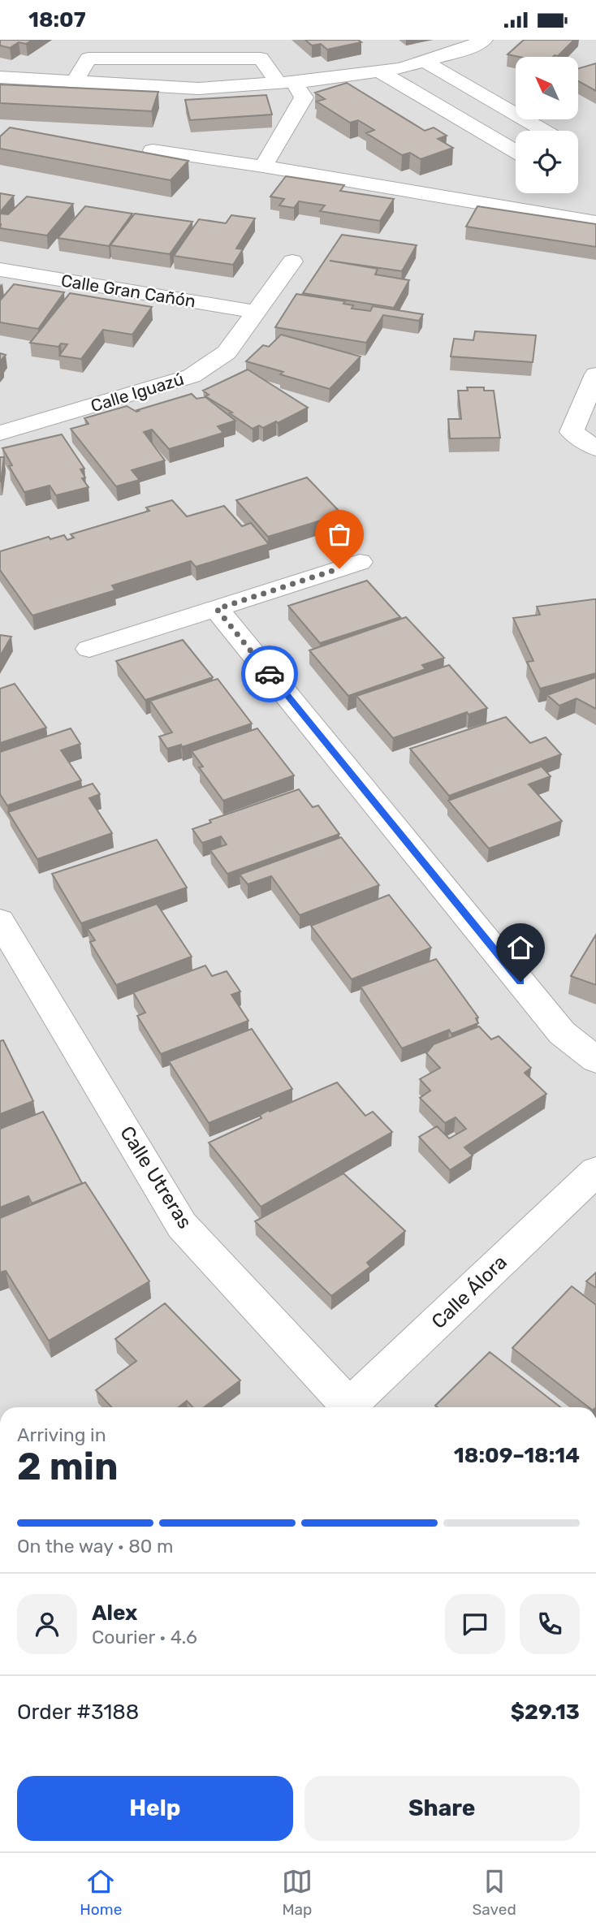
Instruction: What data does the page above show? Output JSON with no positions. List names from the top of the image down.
{
  "streets": {
    "street": [
      "Calle Gran Cañón",
      "Calle Iguazú",
      "Calle Utreras",
      "Calle Álora"
    ]
  },
  "crossings": [
    ["Calle Gran Cañón", "Calle Iguazú"]
  ],
  "north": "top left",
  "page": {
    "status": "18:07",
    "heading": ["2 min", "Arriving in", "18:09–18:14"],
    "panel": [
      "Alex",
      "Courier · 4.6",
      "Order #3188",
      "$29.13"
    ],
    "bar": "On the way · 80 m",
    "buttons": ["Help", "Share"],
    "tabs": ["Home", "Map", "Saved"]
  }
}
